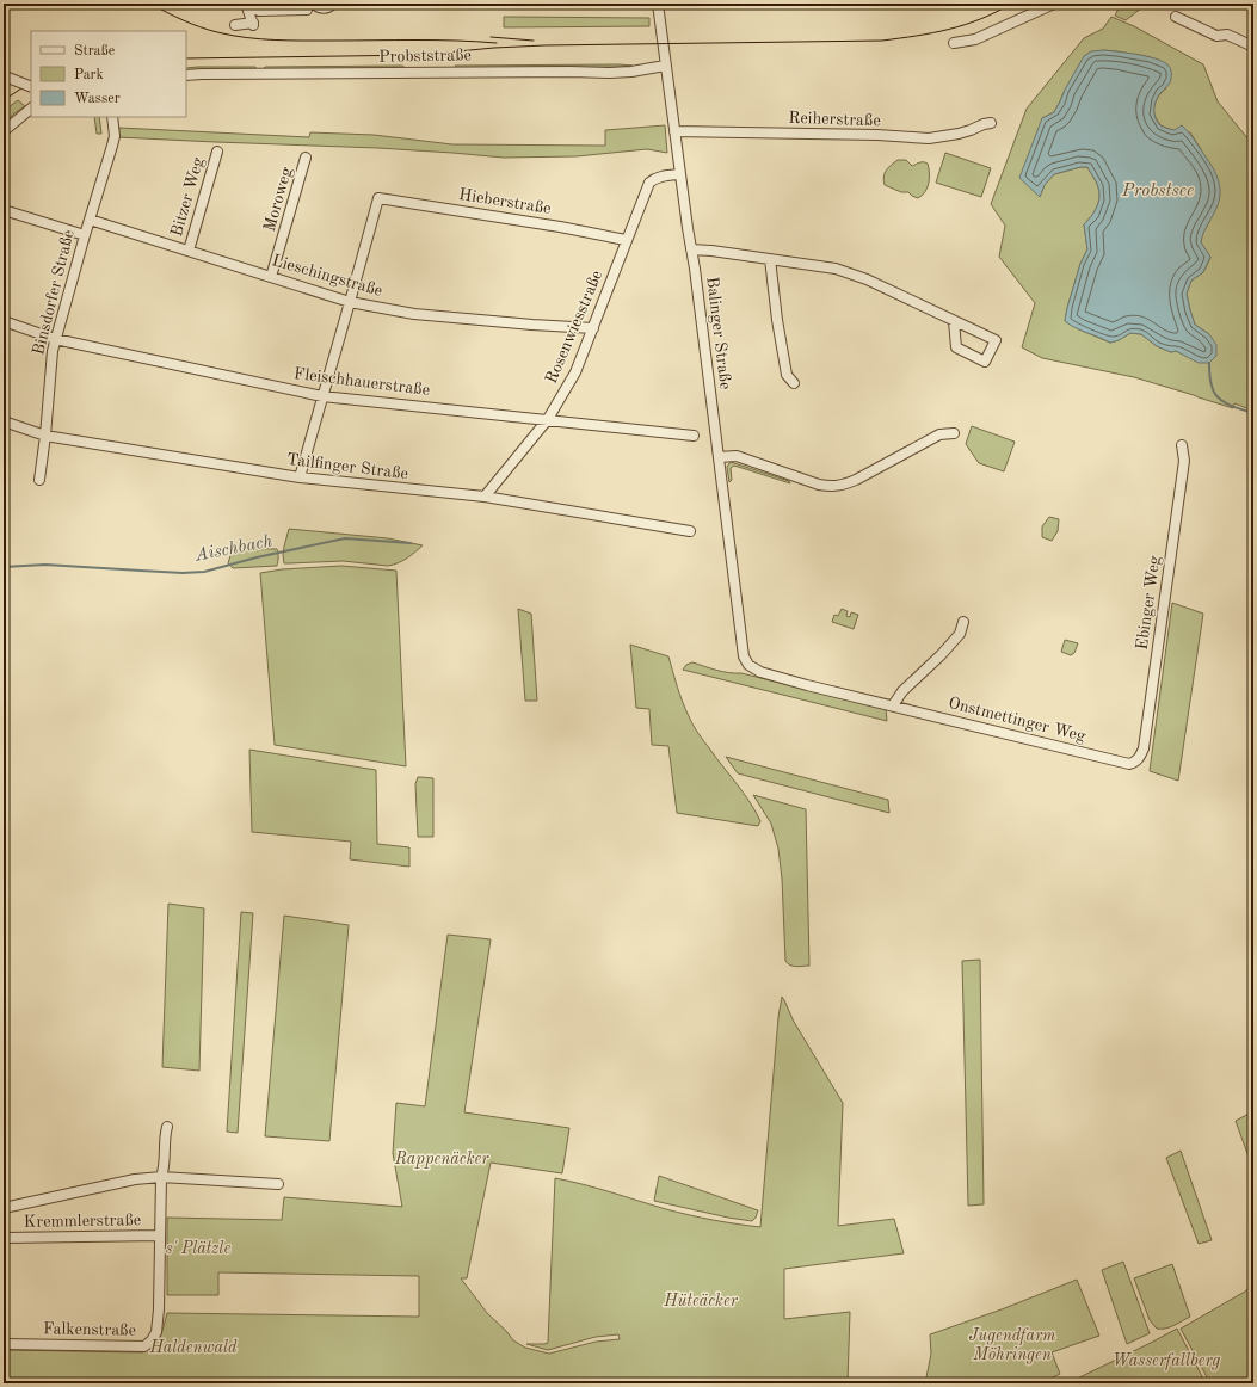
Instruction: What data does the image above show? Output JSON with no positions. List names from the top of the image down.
{
  "streets": {
    "street": [
      "Probststraße",
      "Reiherstraße",
      "Bitzer Weg",
      "Moroweg",
      "Hieberstraße",
      "Lieschingstraße",
      "Binsdorfer Straße",
      "Rosenwiesstraße",
      "Balinger Straße",
      "Fleischhauerstraße",
      "Tailfinger Straße",
      "Ebinger Weg",
      "Onstmettinger Weg",
      "Kremmlerstraße",
      "Falkenstraße"
    ]
  },
  "crossings": [
    ["Probststraße", "Balinger Straße"],
    ["Reiherstraße", "Balinger Straße"],
    ["Bitzer Weg", "Lieschingstraße"],
    ["Moroweg", "Lieschingstraße"],
    ["Hieberstraße", "Lieschingstraße"],
    ["Hieberstraße", "Rosenwiesstraße"],
    ["Lieschingstraße", "Binsdorfer Straße"],
    ["Lieschingstraße", "Rosenwiesstraße"],
    ["Binsdorfer Straße", "Fleischhauerstraße"],
    ["Binsdorfer Straße", "Tailfinger Straße"],
    ["Rosenwiesstraße", "Balinger Straße"],
    ["Rosenwiesstraße", "Fleischhauerstraße"],
    ["Rosenwiesstraße", "Tailfinger Straße"],
    ["Balinger Straße", "Onstmettinger Weg"],
    ["Ebinger Weg", "Onstmettinger Weg"],
    ["Kremmlerstraße", "Falkenstraße"]
  ],
  "water": ["Probstsee", "Aischbach"],
  "parks": [
    "Rappenäcker",
    "s' Plätzle",
    "Hüteäcker",
    "Jugendfarm Möhringen",
    "Haldenwald",
    "Wasserfallberg"
  ],
  "legend": ["Straße", "Park", "Wasser"]
}
